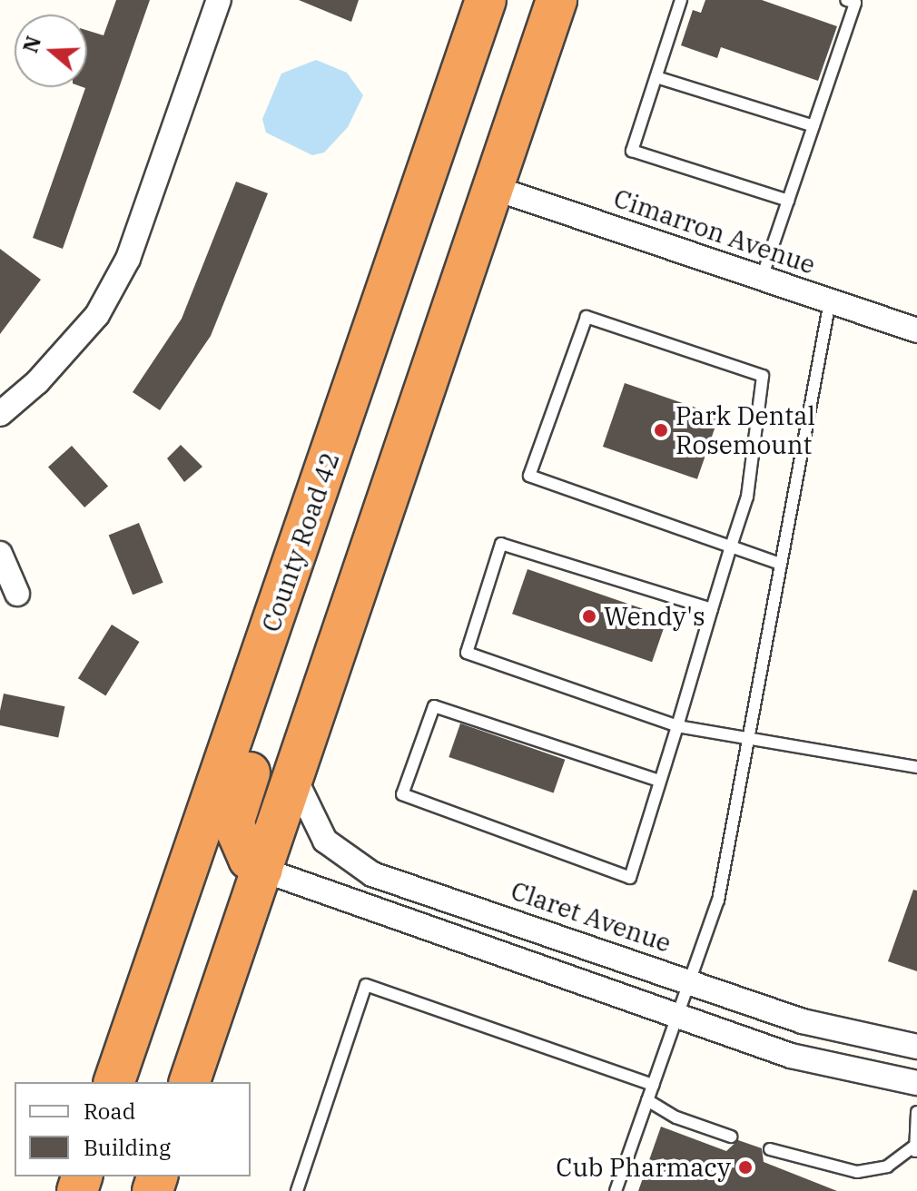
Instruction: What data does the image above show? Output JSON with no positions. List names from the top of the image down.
{
  "streets": {
    "highway": ["County Road 42"],
    "street": ["Cimarron Avenue", "Claret Avenue"]
  },
  "places": ["Park Dental Rosemount", "Wendy's", "Cub Pharmacy"],
  "legend": ["Road", "Building"],
  "north": "left"
}
